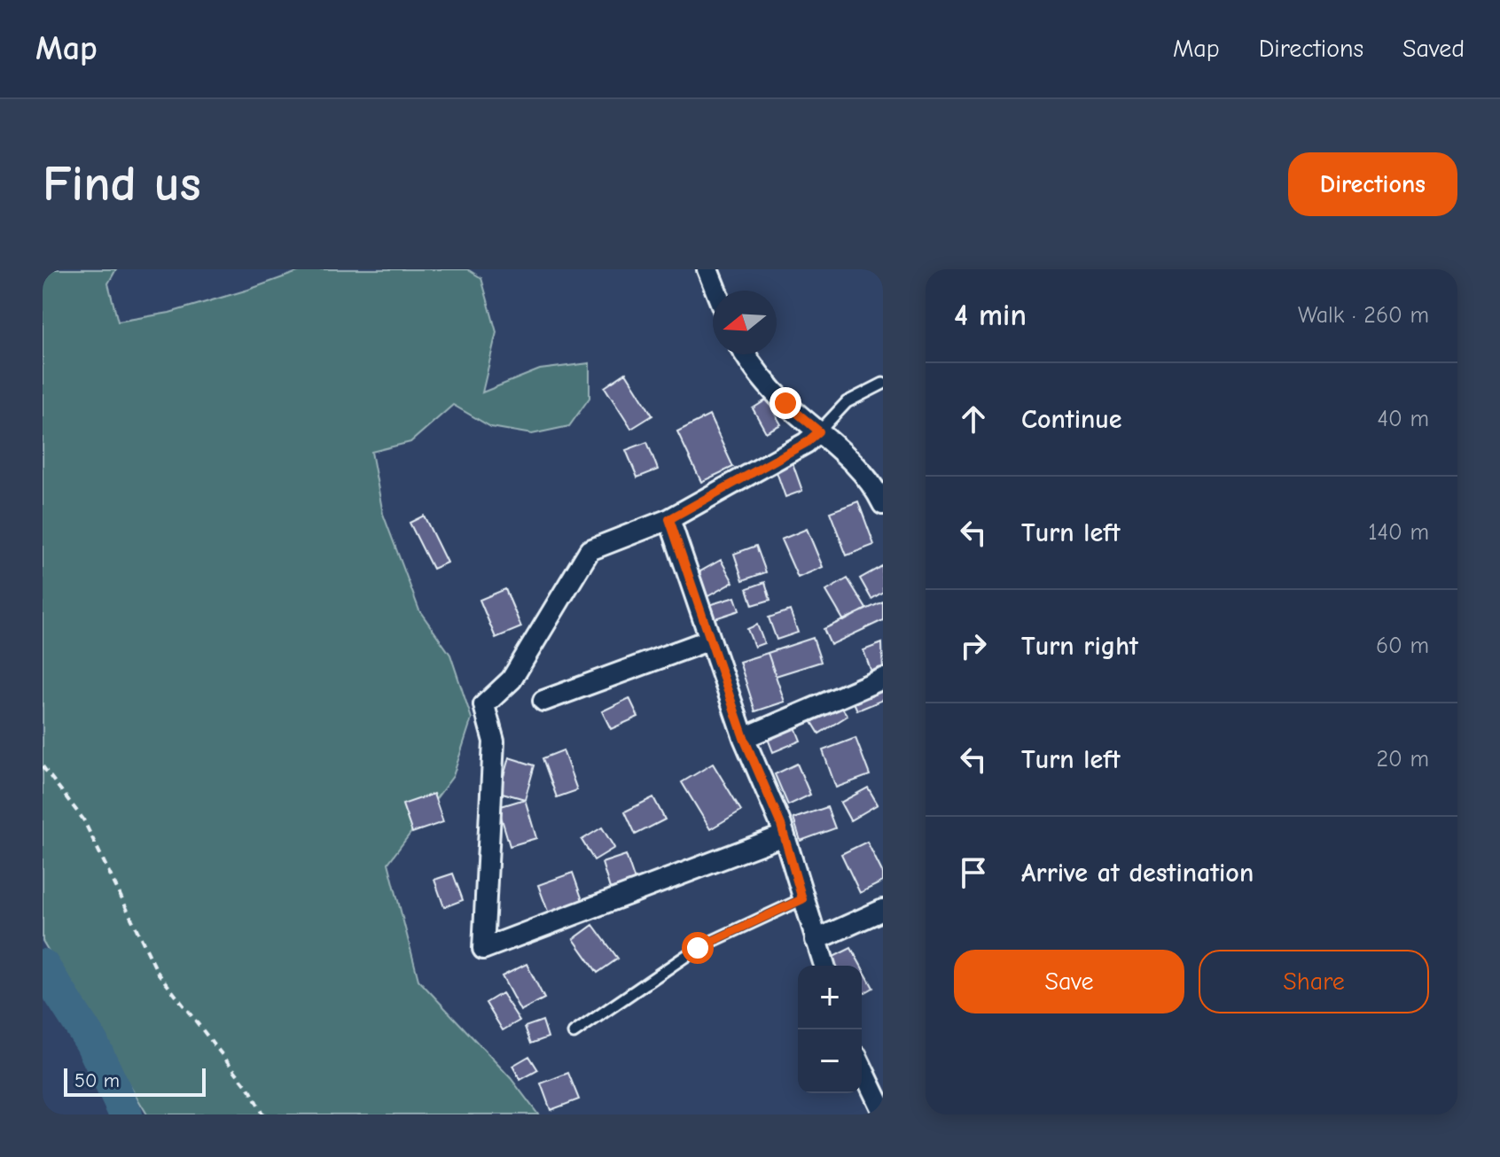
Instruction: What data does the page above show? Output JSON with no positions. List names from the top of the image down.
{
  "scale_bar": "50 m",
  "north": "left",
  "page": {
    "header": "Map",
    "nav": ["Map", "Directions", "Saved"],
    "buttons": [
      "Directions",
      ["Save", "Share"]
    ],
    "title": "Find us",
    "heading": ["4 min", "Walk · 260 m"],
    "list": [
      ["Continue", "40 m"],
      ["Turn left", "140 m"],
      ["Turn right", "60 m"],
      ["Turn left", "20 m"],
      "Arrive at destination"
    ],
    "map_buttons": ["+", "−"],
    "scale": "50 m"
  }
}
